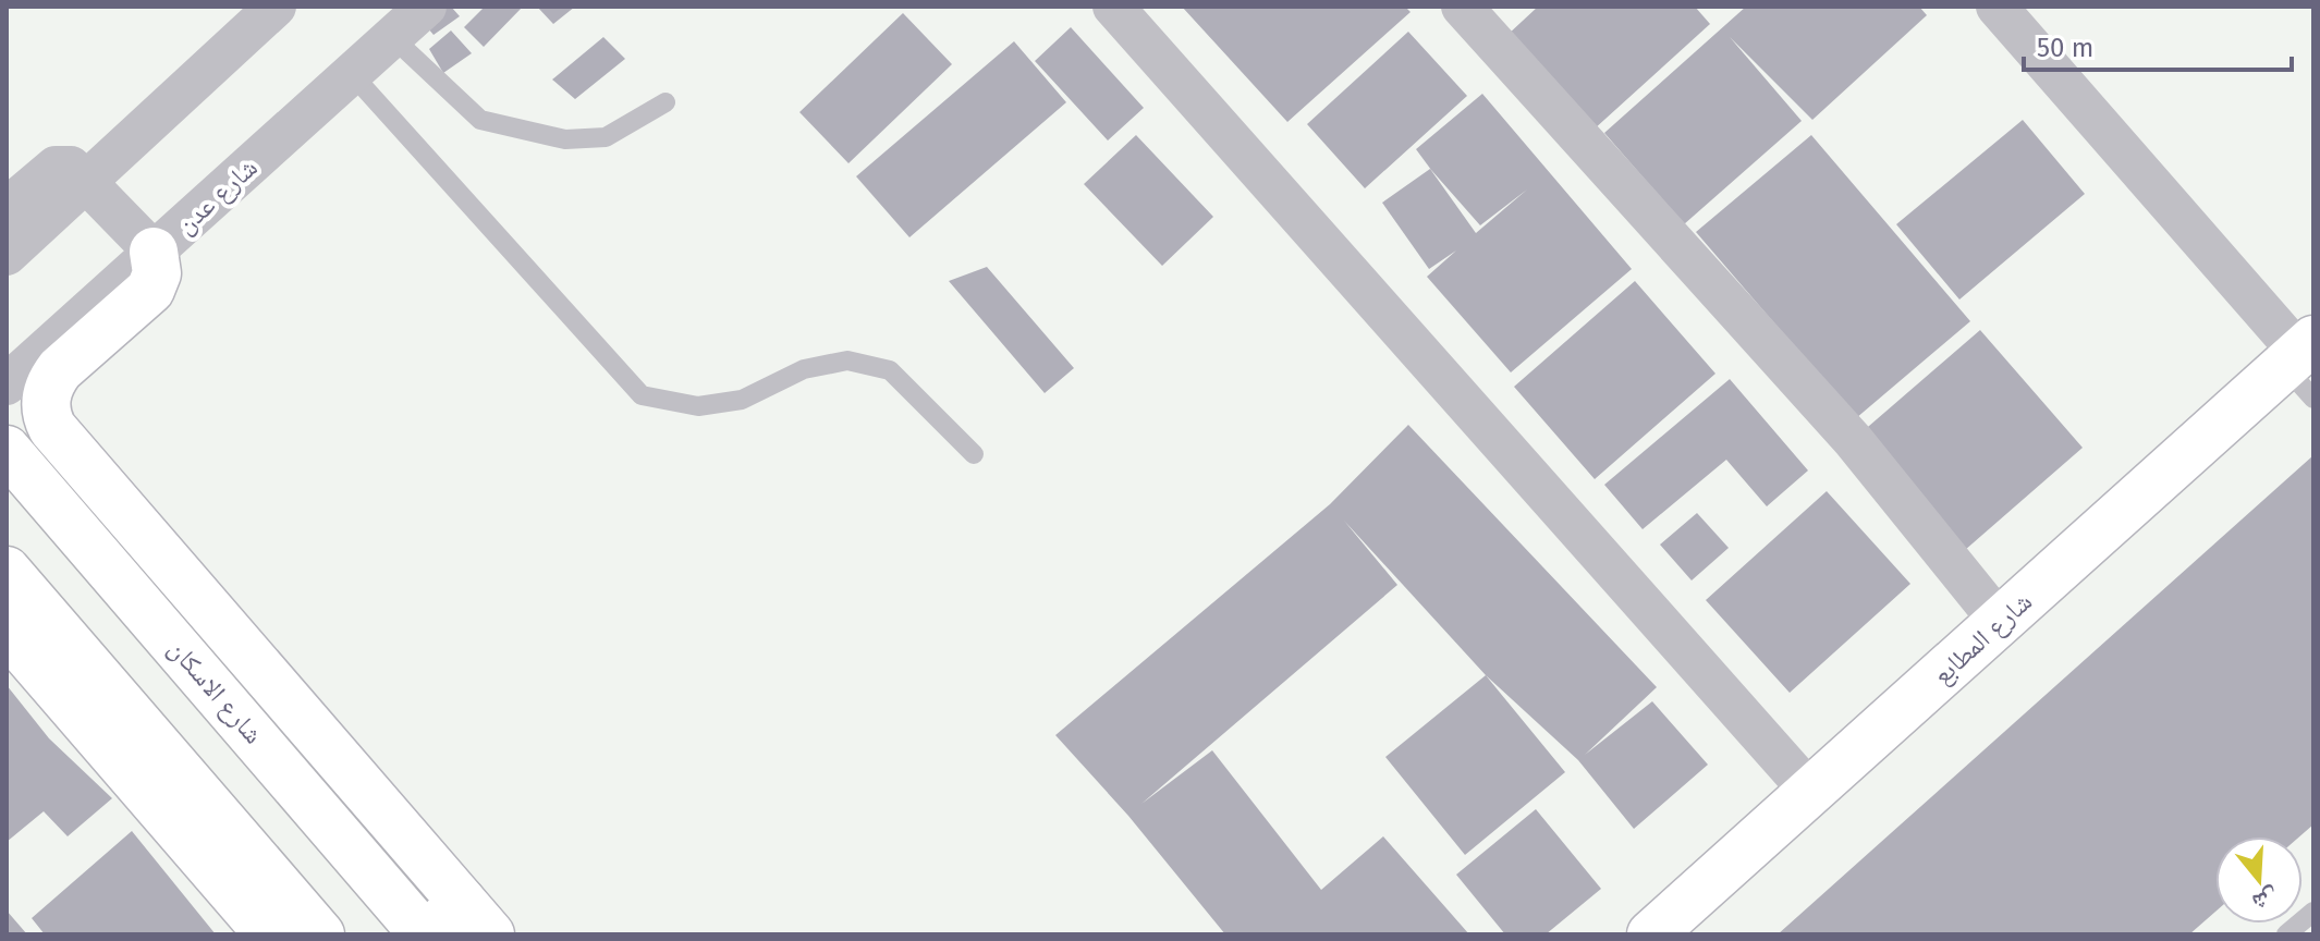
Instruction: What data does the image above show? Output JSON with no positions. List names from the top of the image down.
{
  "streets": {
    "street": ["شارع عدن", "شارع المطابع", "شارع الاسكان"]
  },
  "scale_bar": "50 m",
  "north": "bottom"
}
